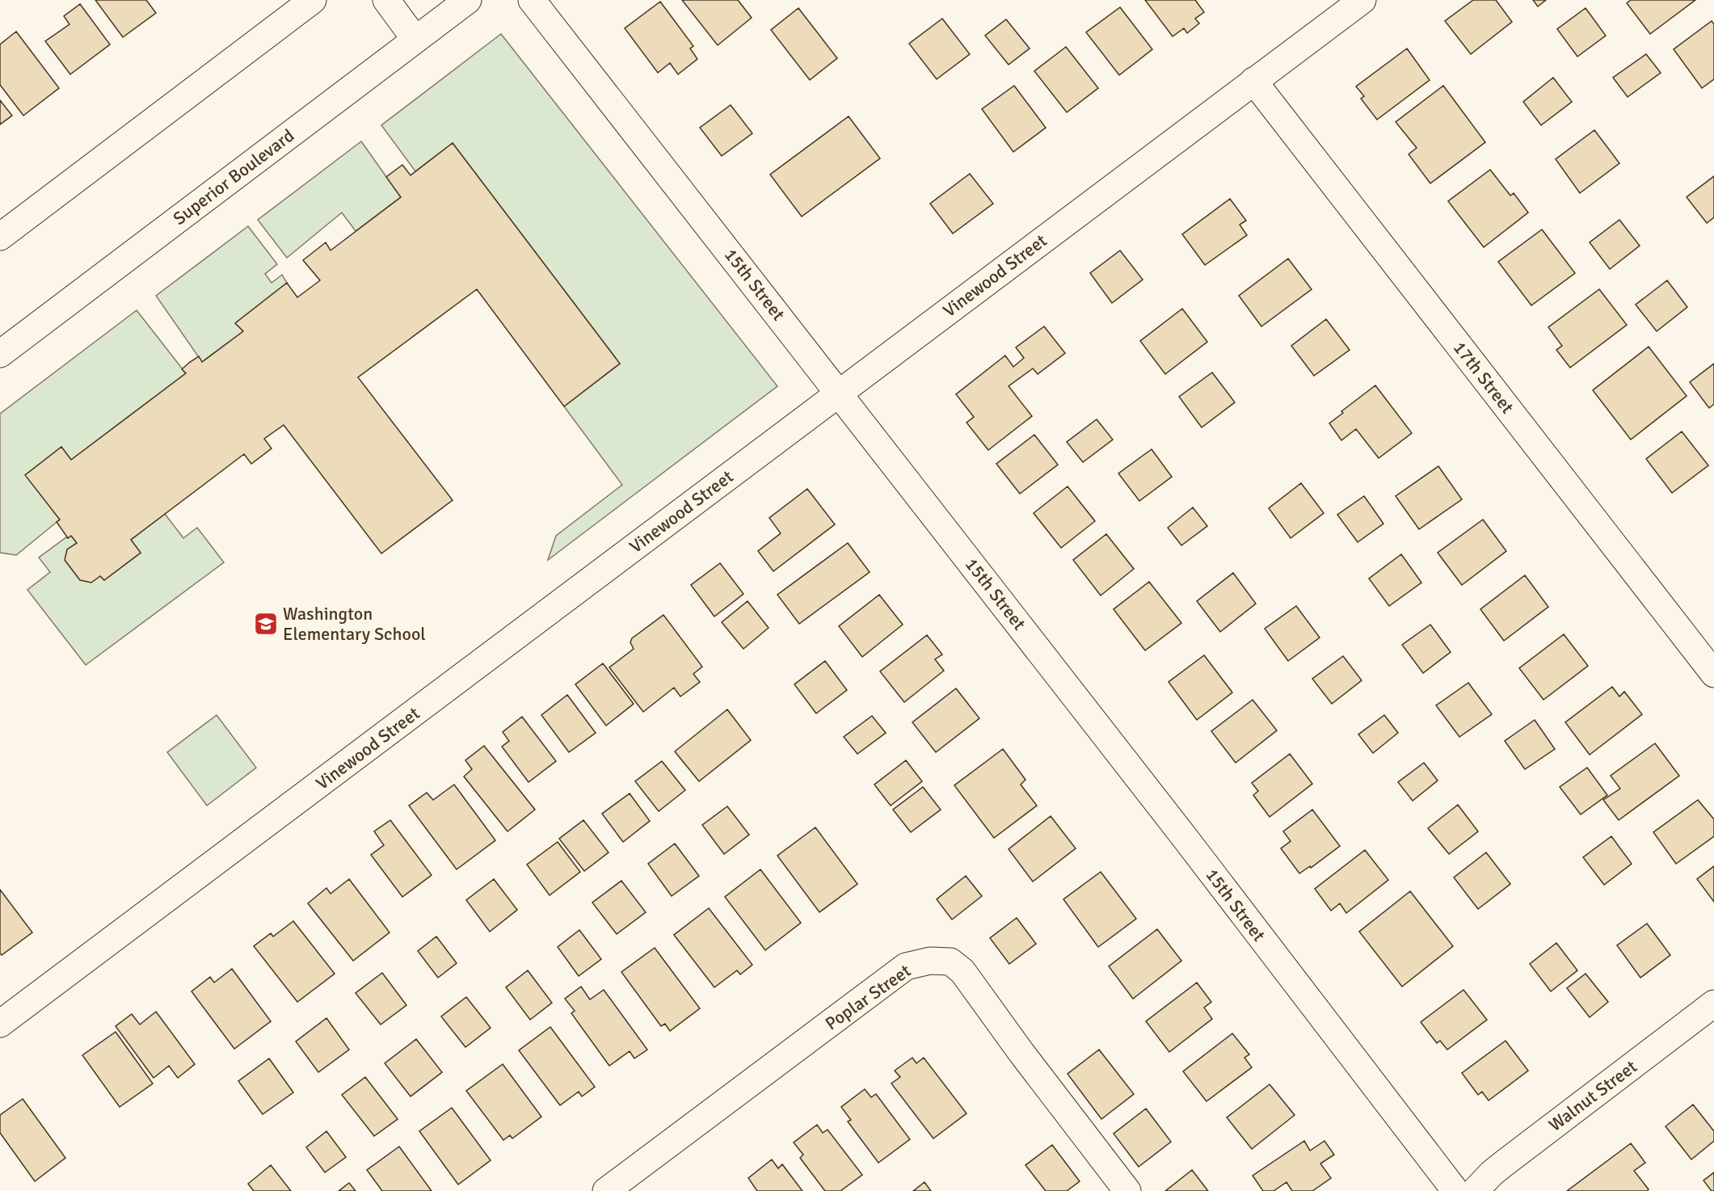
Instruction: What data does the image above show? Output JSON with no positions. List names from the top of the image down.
{
  "streets": {
    "street": [
      "Superior Boulevard",
      "Vinewood Street",
      "15th Street",
      "17th Street",
      "Poplar Street",
      "Walnut Street"
    ]
  },
  "crossings": [
    ["Vinewood Street", "15th Street"],
    ["Vinewood Street", "17th Street"]
  ],
  "places": {
    "school or university": ["Washington Elementary School"]
  }
}
